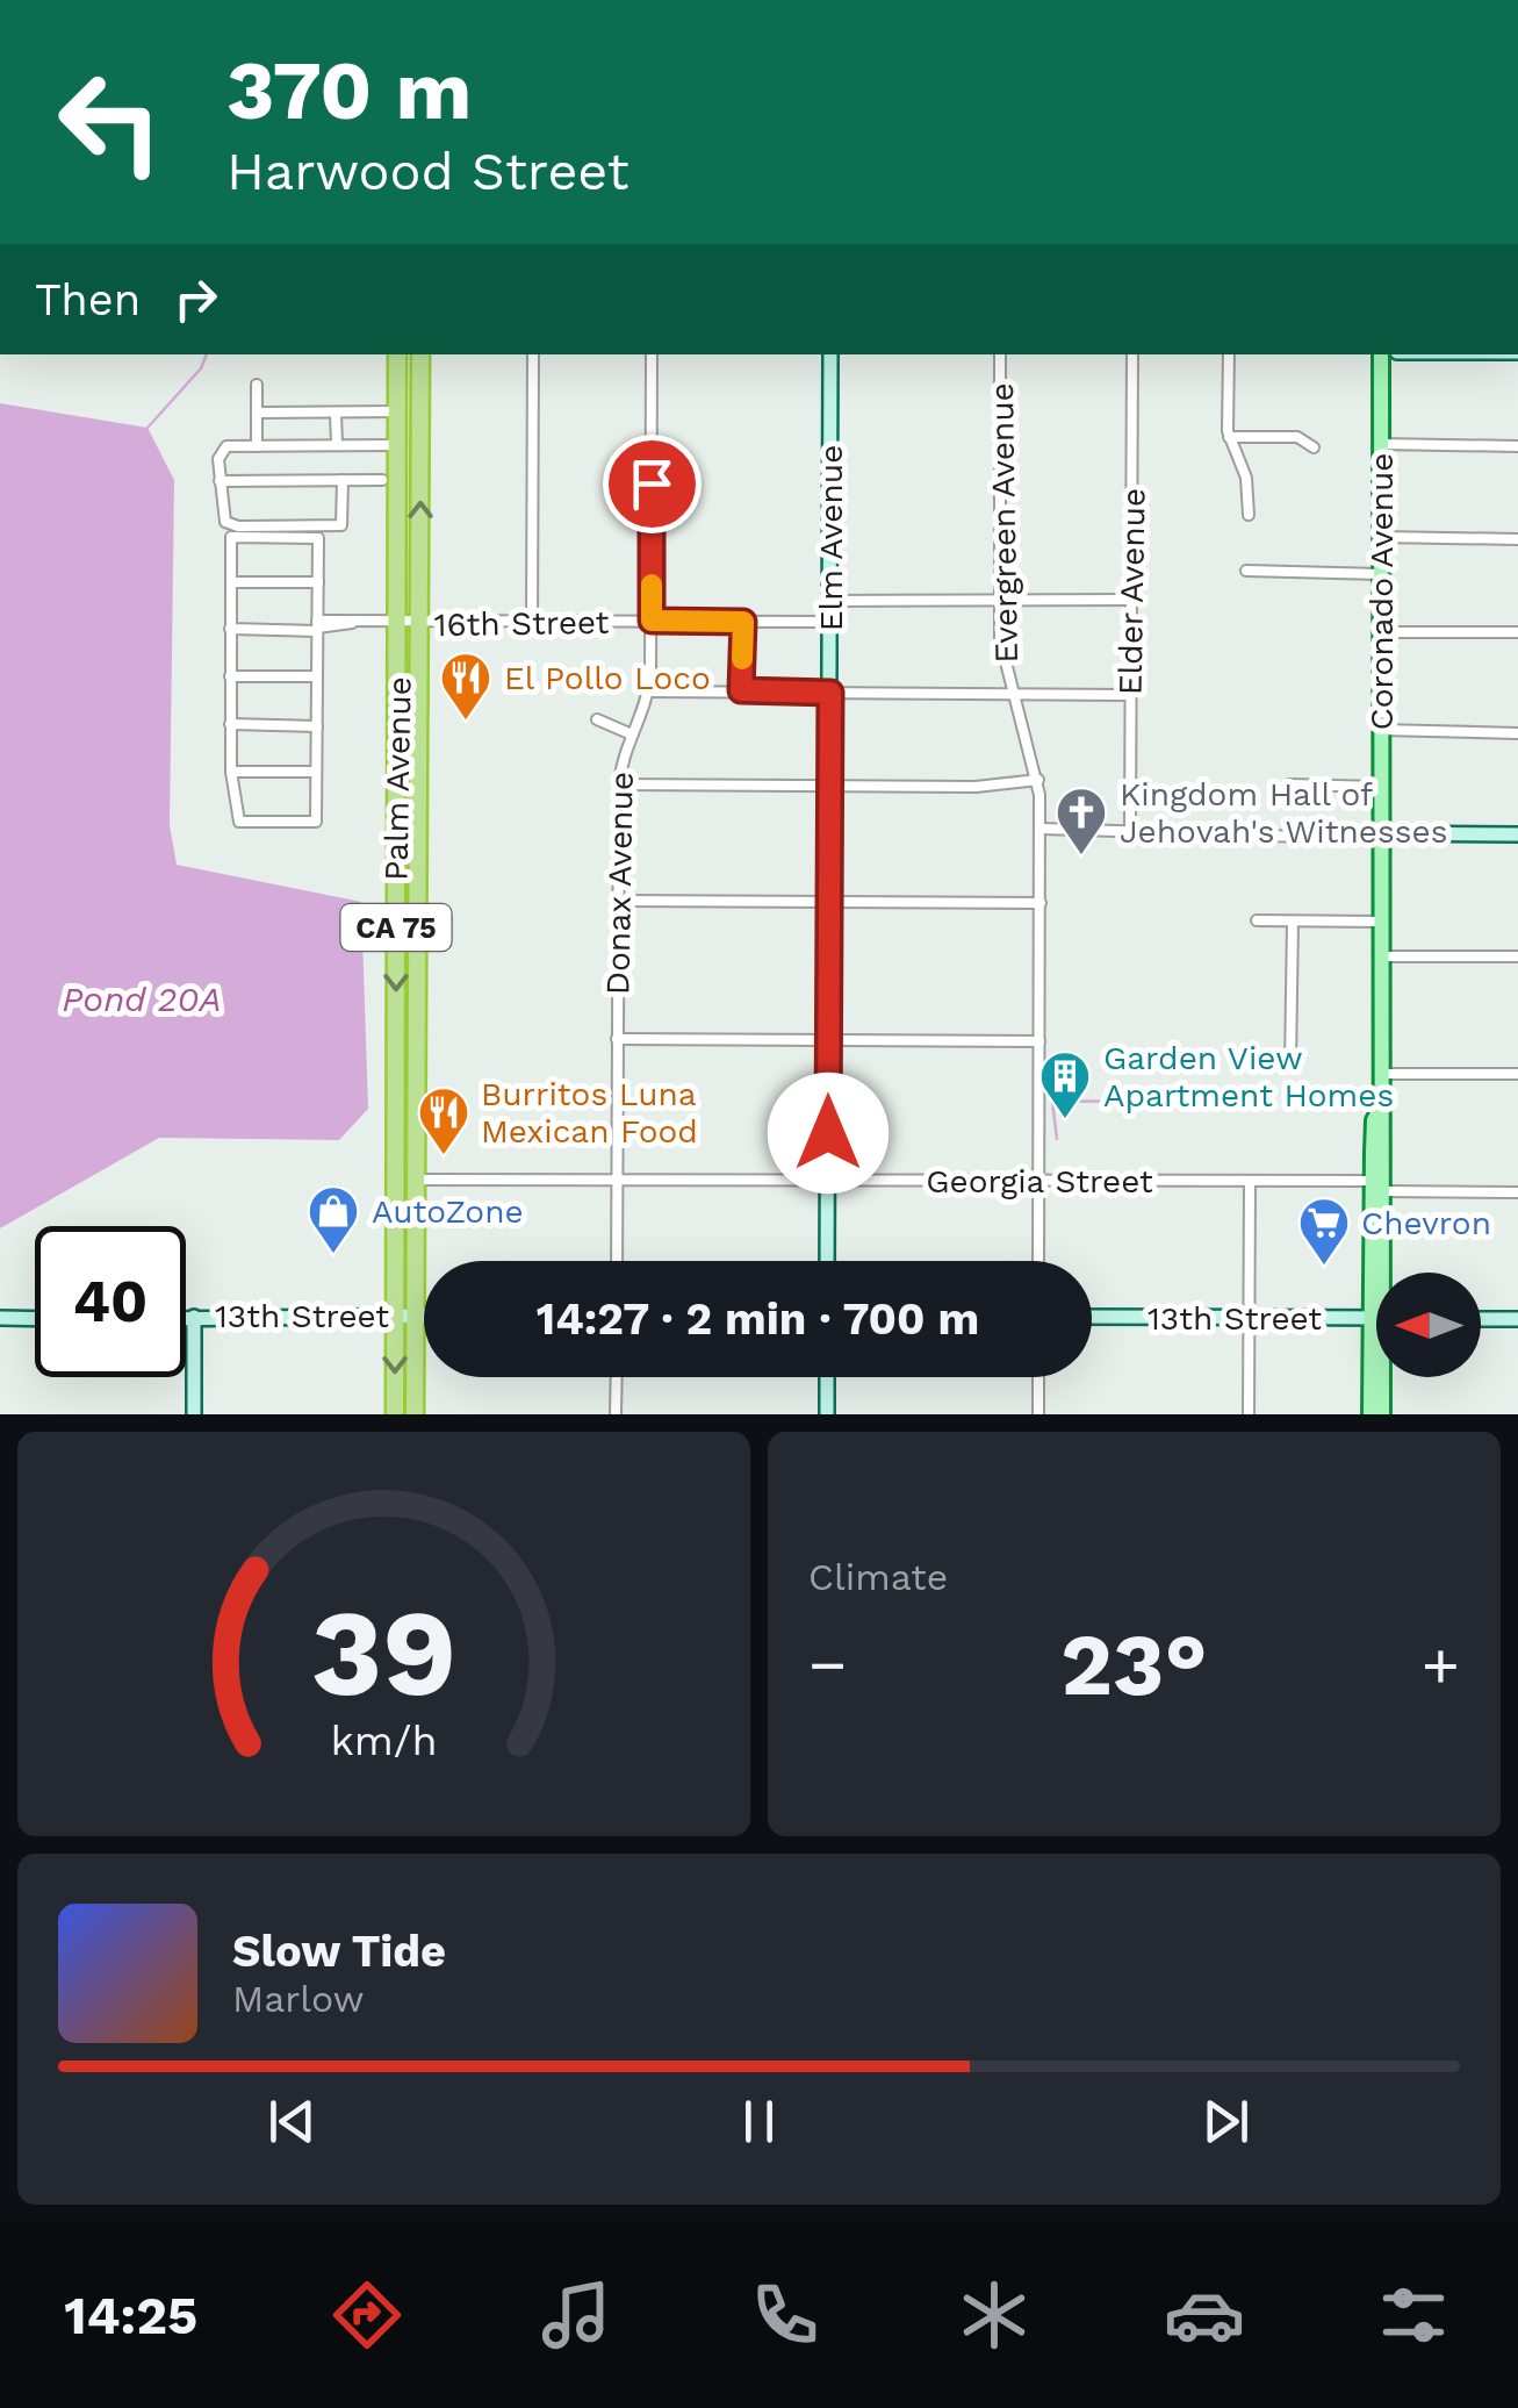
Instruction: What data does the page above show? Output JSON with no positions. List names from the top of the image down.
{
  "streets": {
    "highway": ["Palm Avenue", "CA 75"],
    "main road": ["Coronado Avenue"],
    "street": [
      "Evergreen Avenue",
      "Elm Avenue",
      "Elder Avenue",
      "16th Street",
      "Donax Avenue",
      "Georgia Street",
      "13th Street"
    ]
  },
  "crossings": [
    ["Elm Avenue", "16th Street"],
    ["Elm Avenue", "Georgia Street"],
    ["Coronado Avenue", "Georgia Street"],
    ["16th Street", "Palm Avenue"],
    ["16th Street", "Donax Avenue"],
    ["Palm Avenue", "Georgia Street"],
    ["Palm Avenue", "13th Street"],
    ["Donax Avenue", "Georgia Street"]
  ],
  "water": ["Pond 20A"],
  "places": {
    "restaurant": ["El Pollo Loco", "Burritos Luna Mexican Food"],
    "church": ["Kingdom Hall of Jehovah's Witnesses"],
    "building": ["Garden View Apartment Homes"],
    "shop": ["AutoZone"],
    "supermarket": ["Chevron"]
  },
  "north": "left",
  "page": {
    "turn": ["370 m", "Harwood Street"],
    "then": "Then",
    "limit": "40",
    "trip": "14:27 · 2 min · 700 m",
    "tile": "Climate",
    "heat": ["−", "23°", "+"],
    "song": ["Slow Tide", "Marlow"],
    "tabs": "14:25",
    "gauge": ["39", "km/h"]
  }
}
